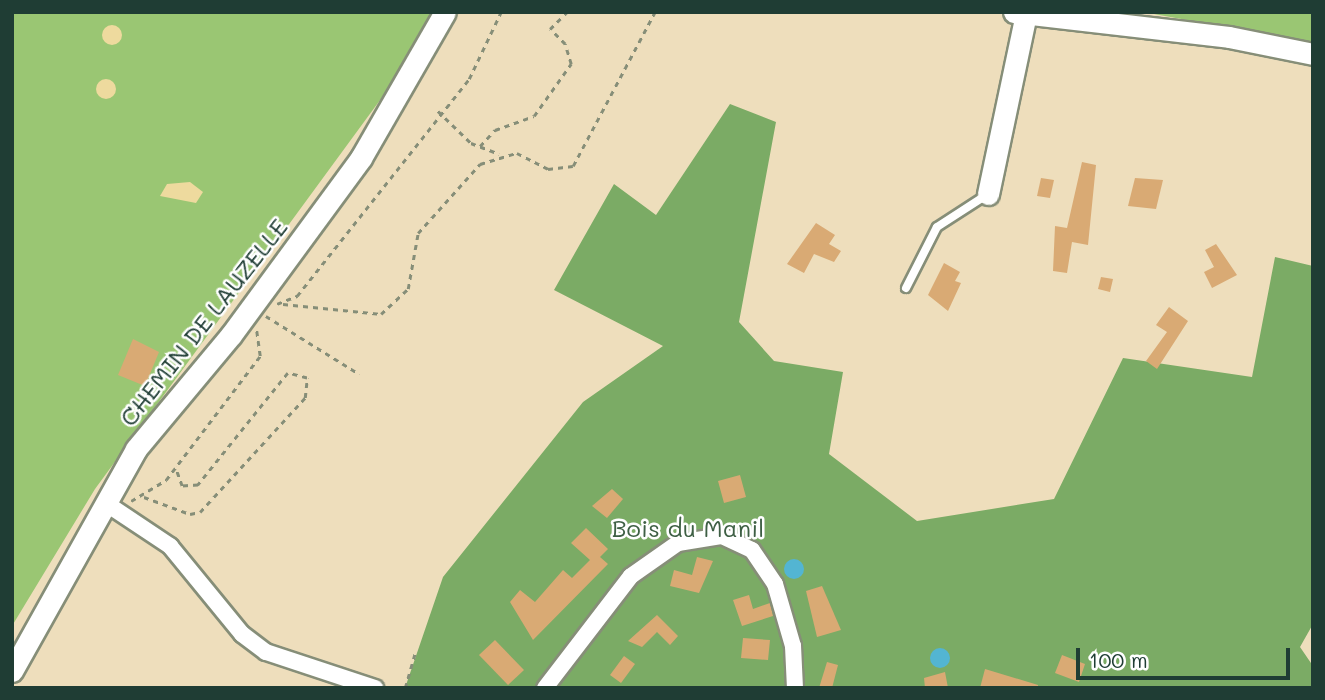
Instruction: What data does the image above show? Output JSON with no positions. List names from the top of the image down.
{
  "streets": {
    "street": ["CHEMIN DE LAUZELLE"]
  },
  "parks": ["Bois du Manil"],
  "scale_bar": "100 m"
}
